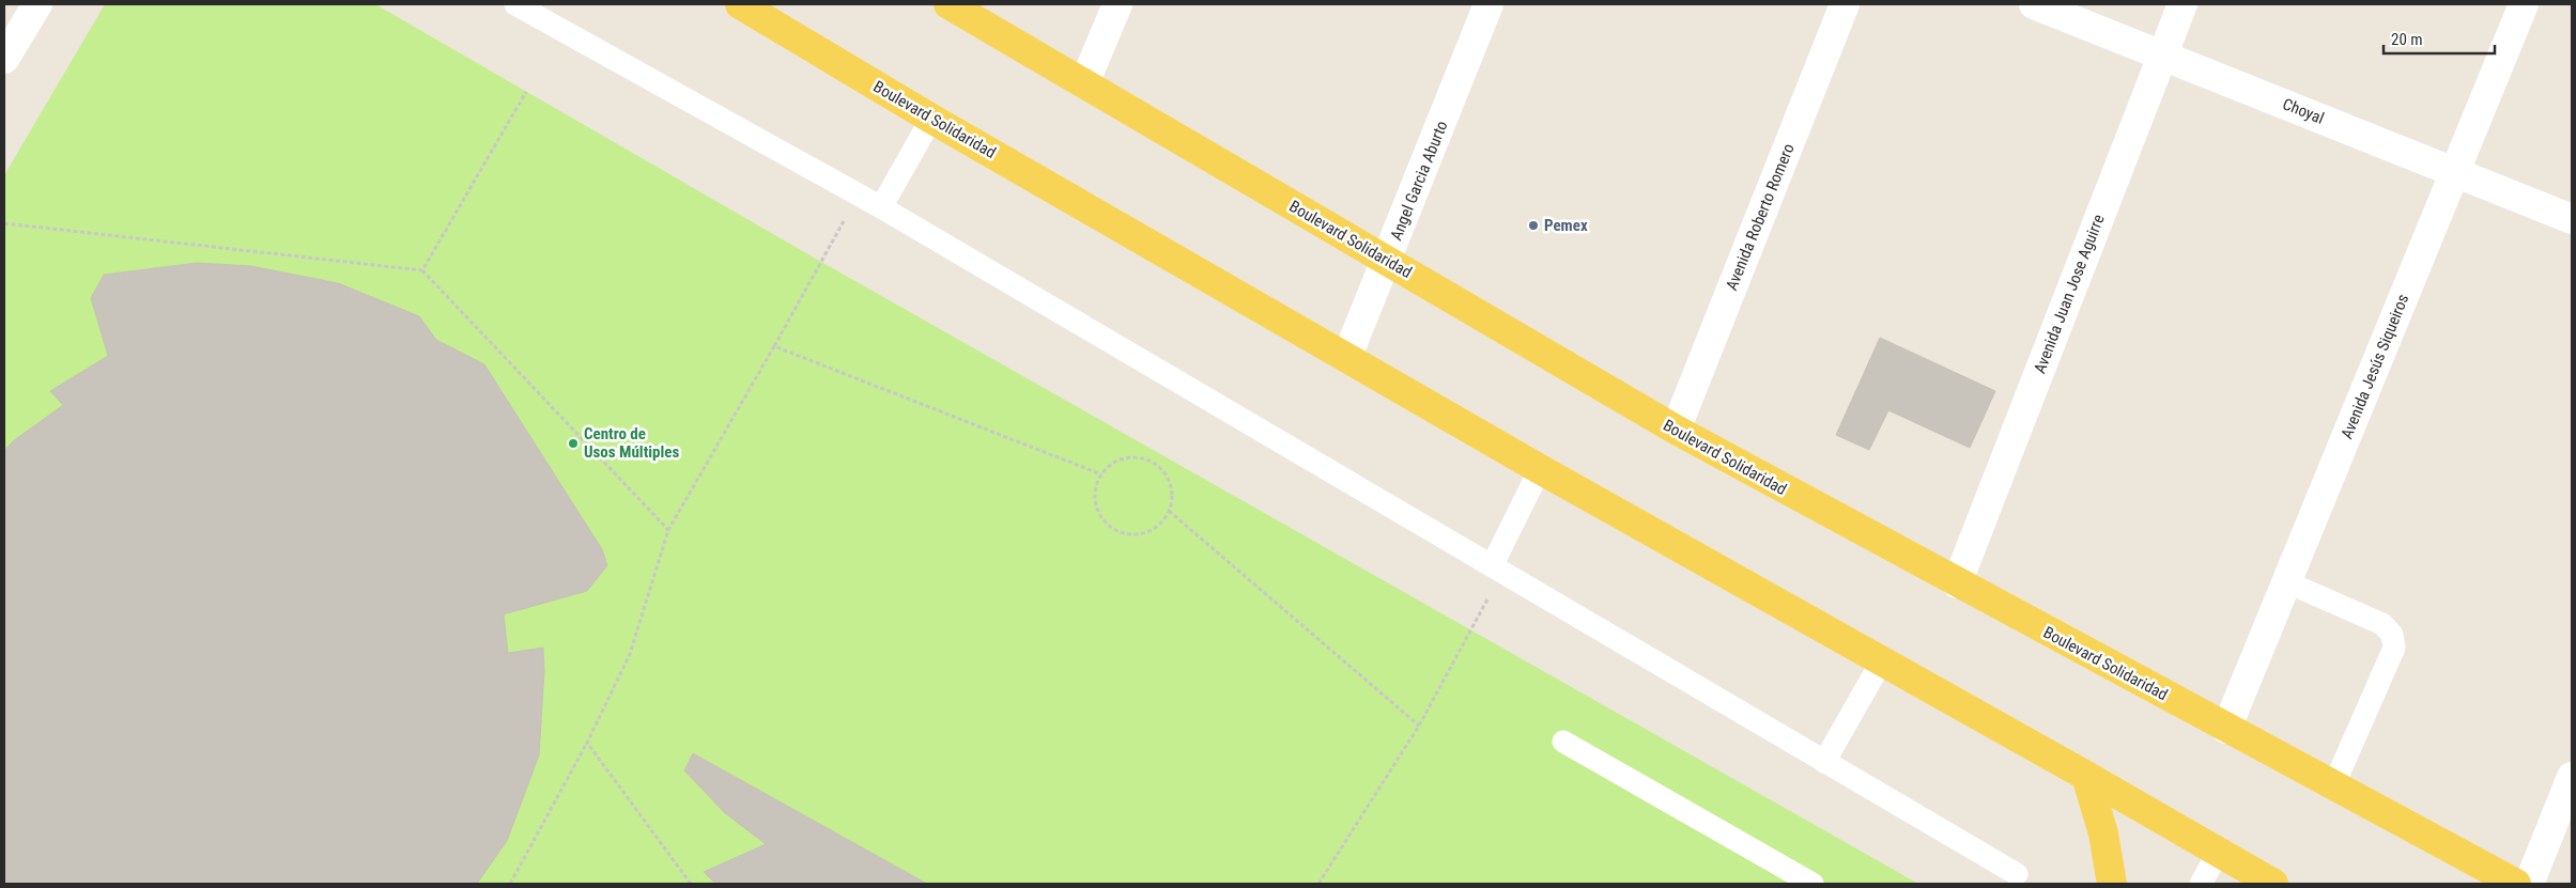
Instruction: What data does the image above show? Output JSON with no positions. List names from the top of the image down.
{
  "streets": {
    "main road": ["Boulevard Solidaridad"],
    "street": [
      "Choyal",
      "Angel Garcia Aburto",
      "Avenida Roberto Romero",
      "Avenida Juan Jose Aguirre",
      "Avenida Jesús Siqueiros"
    ]
  },
  "crossings": [
    ["Choyal", "Avenida Juan Jose Aguirre"],
    ["Choyal", "Avenida Jesús Siqueiros"],
    ["Boulevard Solidaridad", "Angel Garcia Aburto"],
    ["Boulevard Solidaridad", "Avenida Roberto Romero"],
    ["Boulevard Solidaridad", "Avenida Juan Jose Aguirre"],
    ["Boulevard Solidaridad", "Avenida Jesús Siqueiros"]
  ],
  "places": ["Pemex", "Centro de Usos Múltiples"],
  "scale_bar": "20 m"
}
